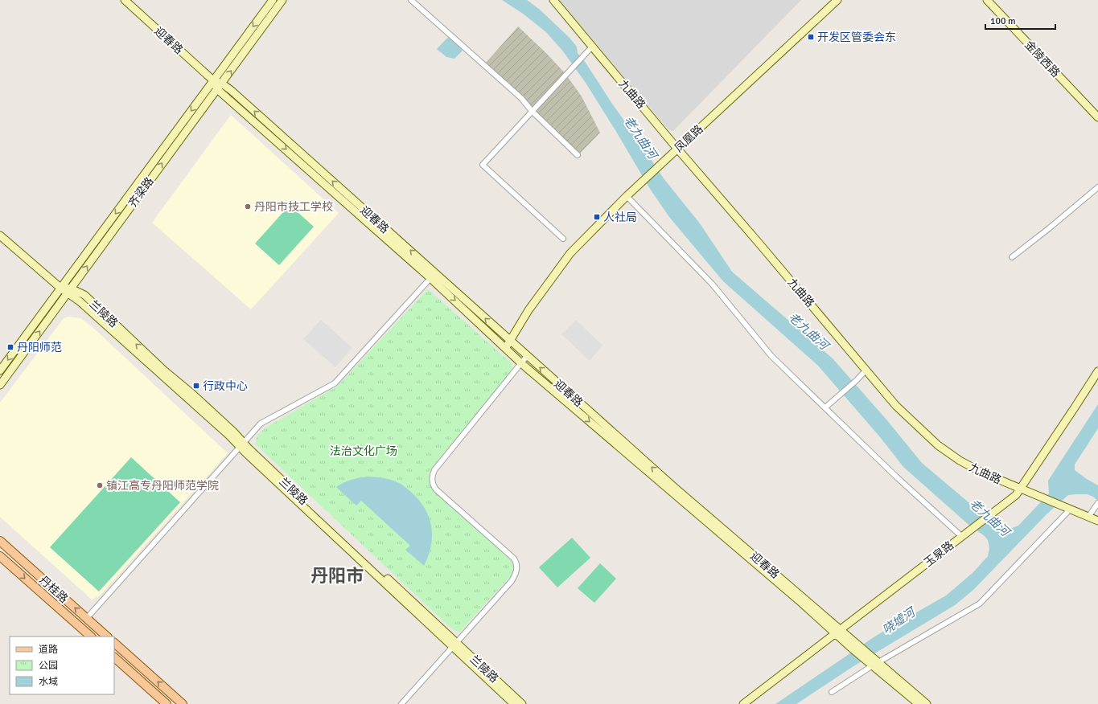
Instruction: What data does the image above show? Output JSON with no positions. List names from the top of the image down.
{
  "streets": {
    "main road": ["丹桂路"],
    "street": [
      "迎春路",
      "金陵西路",
      "九曲路",
      "凤凰路",
      "齐梁路",
      "兰陵路",
      "玉泉路"
    ]
  },
  "crossings": [
    ["迎春路", "凤凰路"],
    ["迎春路", "齐梁路"],
    ["迎春路", "玉泉路"],
    ["九曲路", "凤凰路"],
    ["九曲路", "玉泉路"],
    ["齐梁路", "兰陵路"]
  ],
  "districts": ["丹阳市"],
  "water": ["老九曲河", "哓墟河"],
  "parks": ["法治文化广场"],
  "places": {
    "transit": [
      "开发区管委会东",
      "人社局",
      "丹阳师范",
      "行政中心"
    ],
    "other": ["丹阳市技工学校", "镇江高专丹阳师范学院"]
  },
  "legend": ["道路", "公园", "水域"],
  "scale_bar": "100 m"
}
